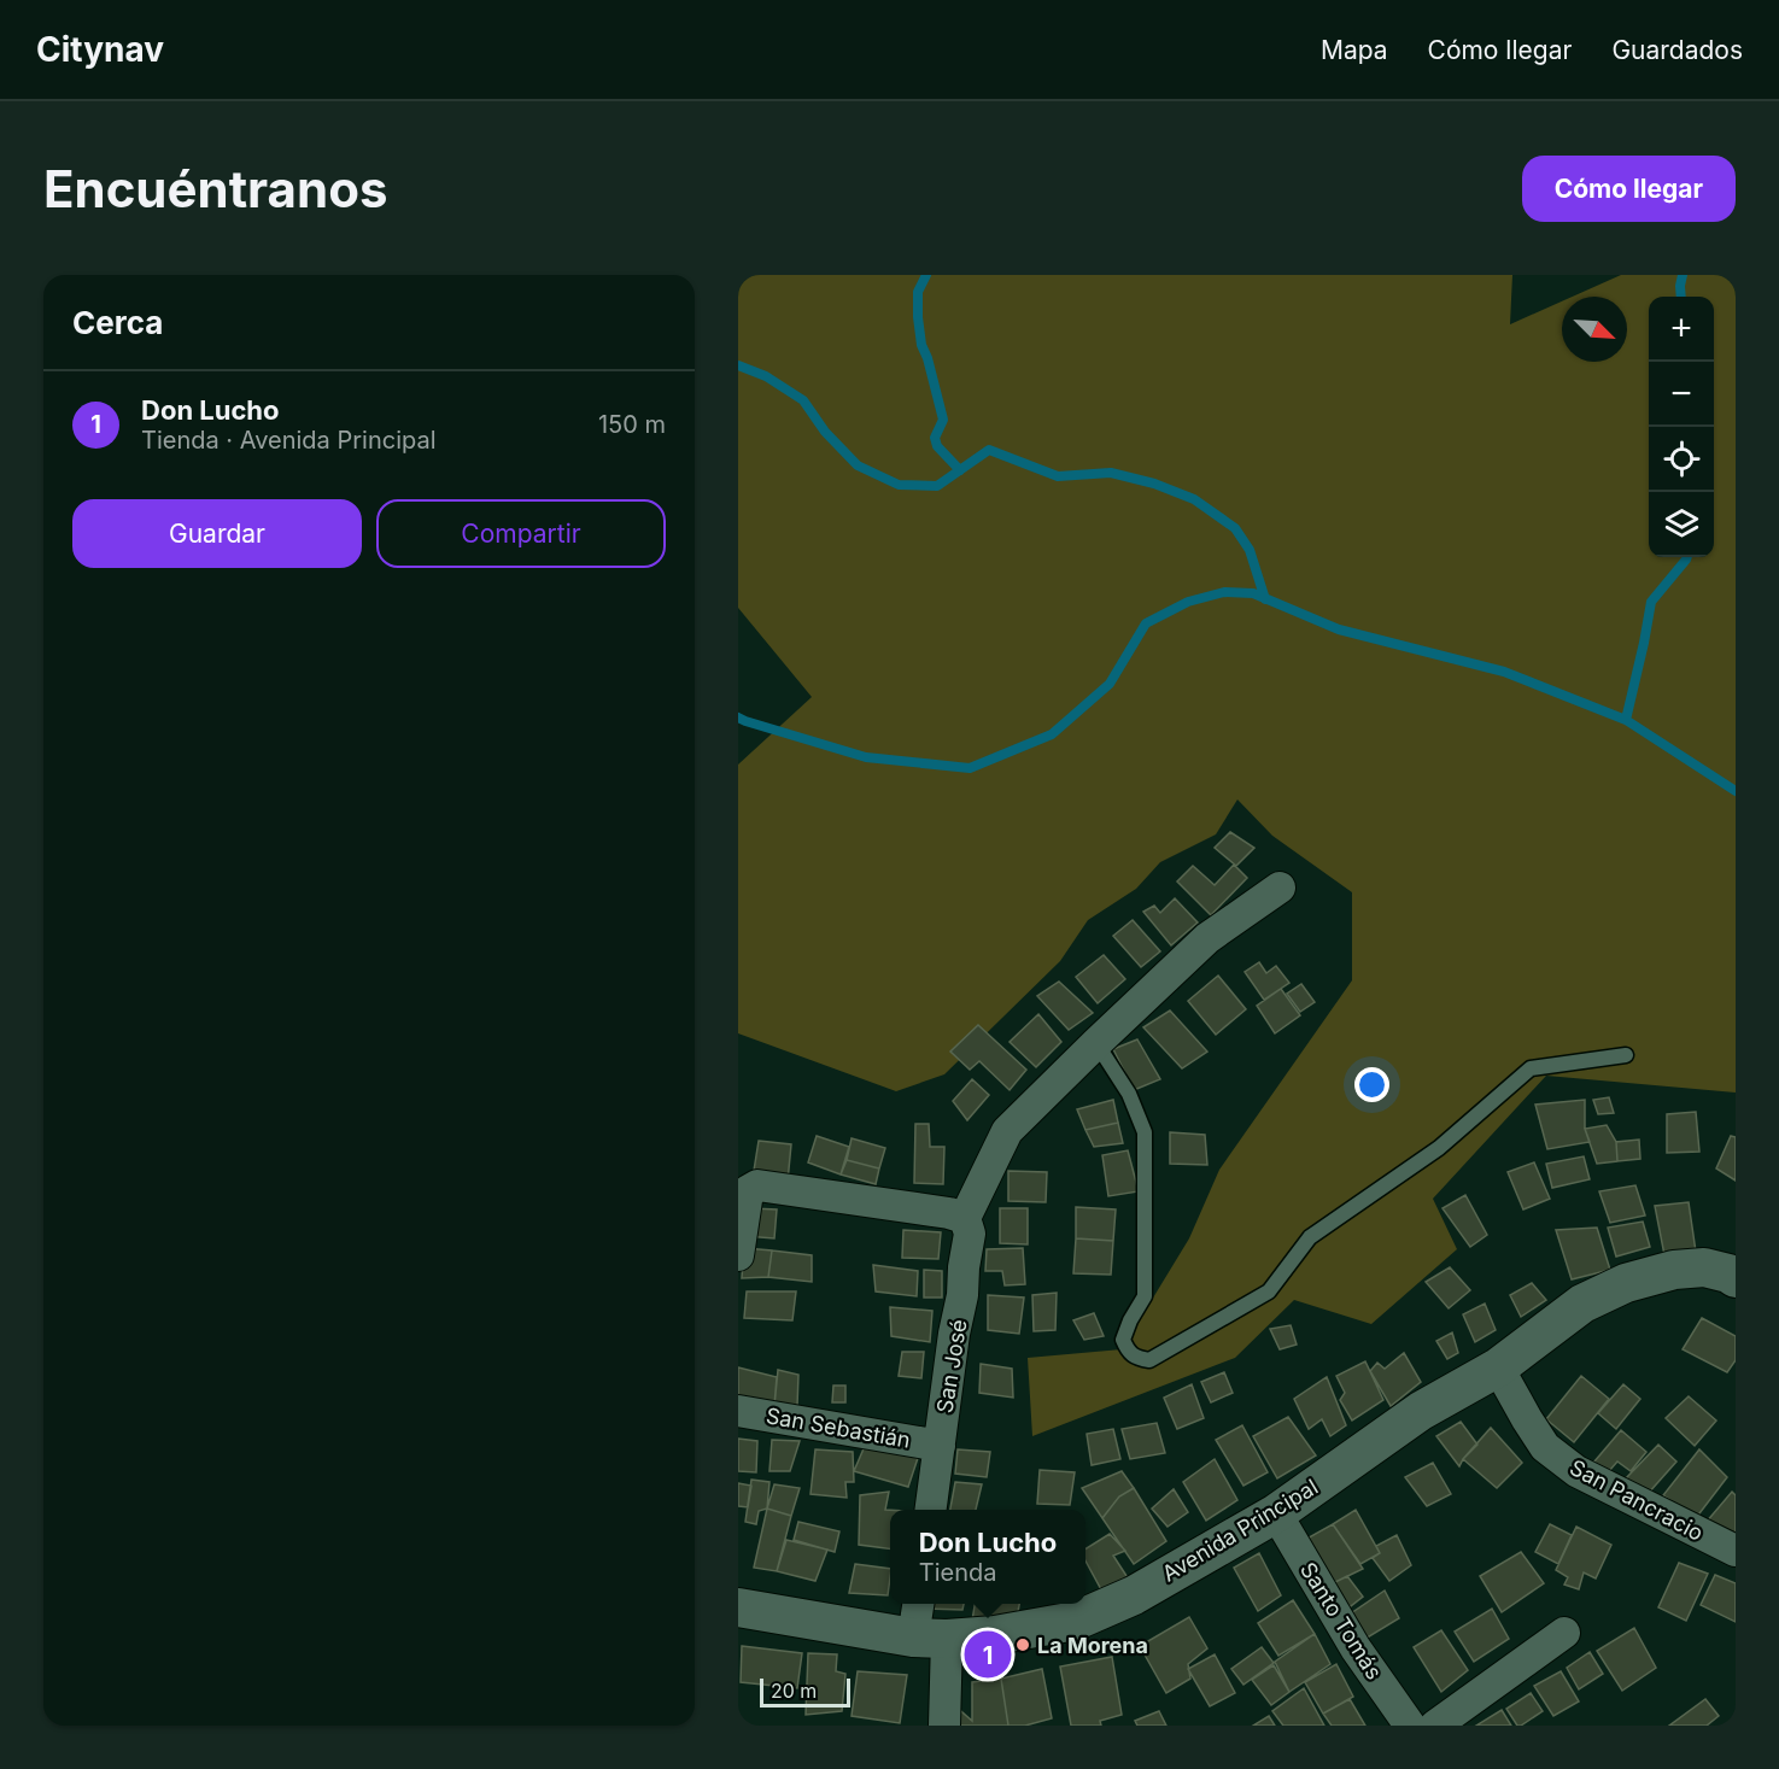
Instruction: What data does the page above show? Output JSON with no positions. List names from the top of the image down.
{
  "streets": {
    "street": [
      "San José",
      "San Sebastián",
      "San Pancracio",
      "Avenida Principal",
      "Santo Tomás"
    ]
  },
  "crossings": [
    ["San José", "San Sebastián"],
    ["San Pancracio", "Avenida Principal"],
    ["Avenida Principal", "Santo Tomás"]
  ],
  "places": ["La Morena"],
  "scale_bar": "20 m",
  "north": "bottom right",
  "page": {
    "header": "Citynav",
    "nav": ["Mapa", "Cómo llegar", "Guardados"],
    "buttons": [
      "Cómo llegar",
      ["Guardar", "Compartir"]
    ],
    "title": "Encuéntranos",
    "heading": "Cerca",
    "map_buttons": ["+", "−"],
    "list": [
      {
        "mark": "1",
        "name": "Don Lucho",
        "note": "Tienda · Avenida Principal",
        "value": "150 m"
      }
    ],
    "popup": ["Don Lucho", "Tienda"],
    "pins": "1",
    "scale": "20 m"
  }
}
